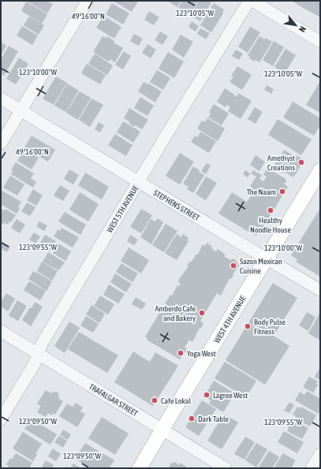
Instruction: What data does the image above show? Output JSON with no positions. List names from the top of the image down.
{
  "streets": {
    "main road": ["WEST 4TH AVENUE"],
    "street": ["STEPHENS STREET", "WEST 5TH AVENUE", "TRAFALGAR STREET"]
  },
  "crossings": [
    ["STEPHENS STREET", "WEST 5TH AVENUE"],
    ["STEPHENS STREET", "WEST 4TH AVENUE"],
    ["WEST 5TH AVENUE", "TRAFALGAR STREET"],
    ["WEST 4TH AVENUE", "TRAFALGAR STREET"]
  ],
  "places": [
    "Amethyst Creations",
    "The Naam",
    "Healthy Noodle House",
    "Sazon Mexican Cuisine",
    "Amberdo Cafe and Bakery",
    "Body Pulse Fitness",
    "Yoga West",
    "Lagree West",
    "Cafe Lokal",
    "Dark Table"
  ],
  "north": "bottom right",
  "coordinates": [
    "123°10'05\"W",
    "49°16'00\"N",
    "123°10'00\"W",
    "123°09'55\"W",
    "123°09'50\"W"
  ]
}
